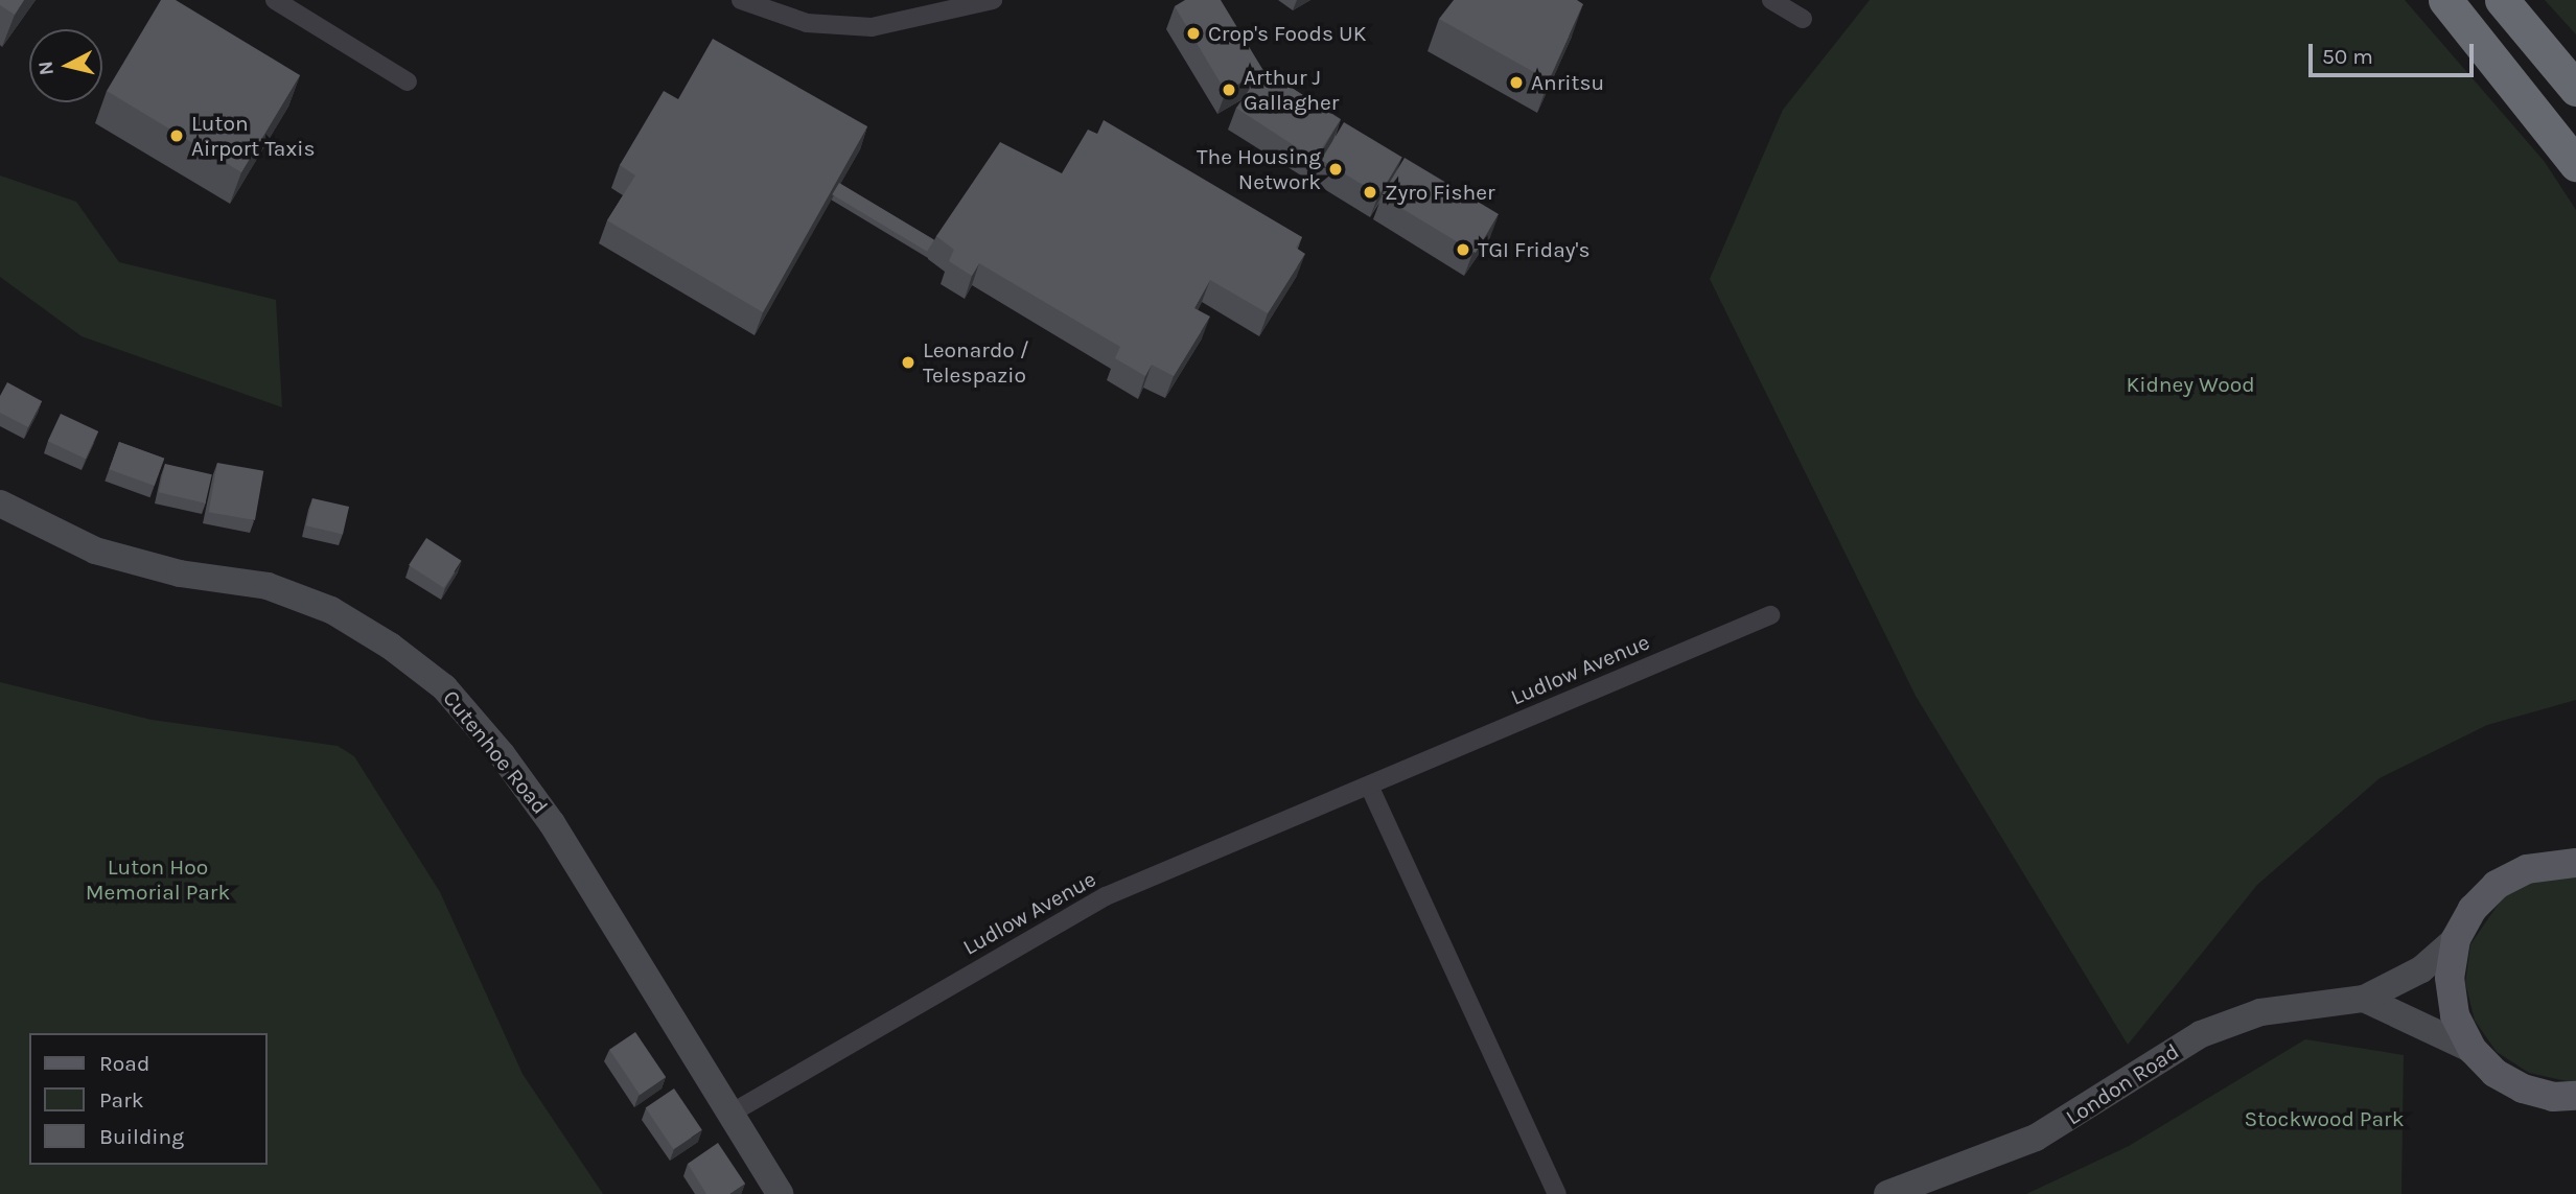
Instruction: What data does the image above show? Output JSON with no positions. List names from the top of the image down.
{
  "streets": {
    "street": ["Ludlow Avenue", "Cutenhoe Road", "London Road"]
  },
  "crossings": [
    ["Ludlow Avenue", "Cutenhoe Road"]
  ],
  "parks": ["Kidney Wood", "Luton Hoo Memorial Park", "Stockwood Park"],
  "places": [
    "Crop's Foods UK",
    "Anritsu",
    "Arthur J Gallagher",
    "Luton Airport Taxis",
    "The Housing Network",
    "Zyro Fisher",
    "TGI Friday's",
    "Leonardo / Telespazio"
  ],
  "legend": ["Road", "Park", "Building"],
  "scale_bar": "50 m",
  "north": "left"
}
